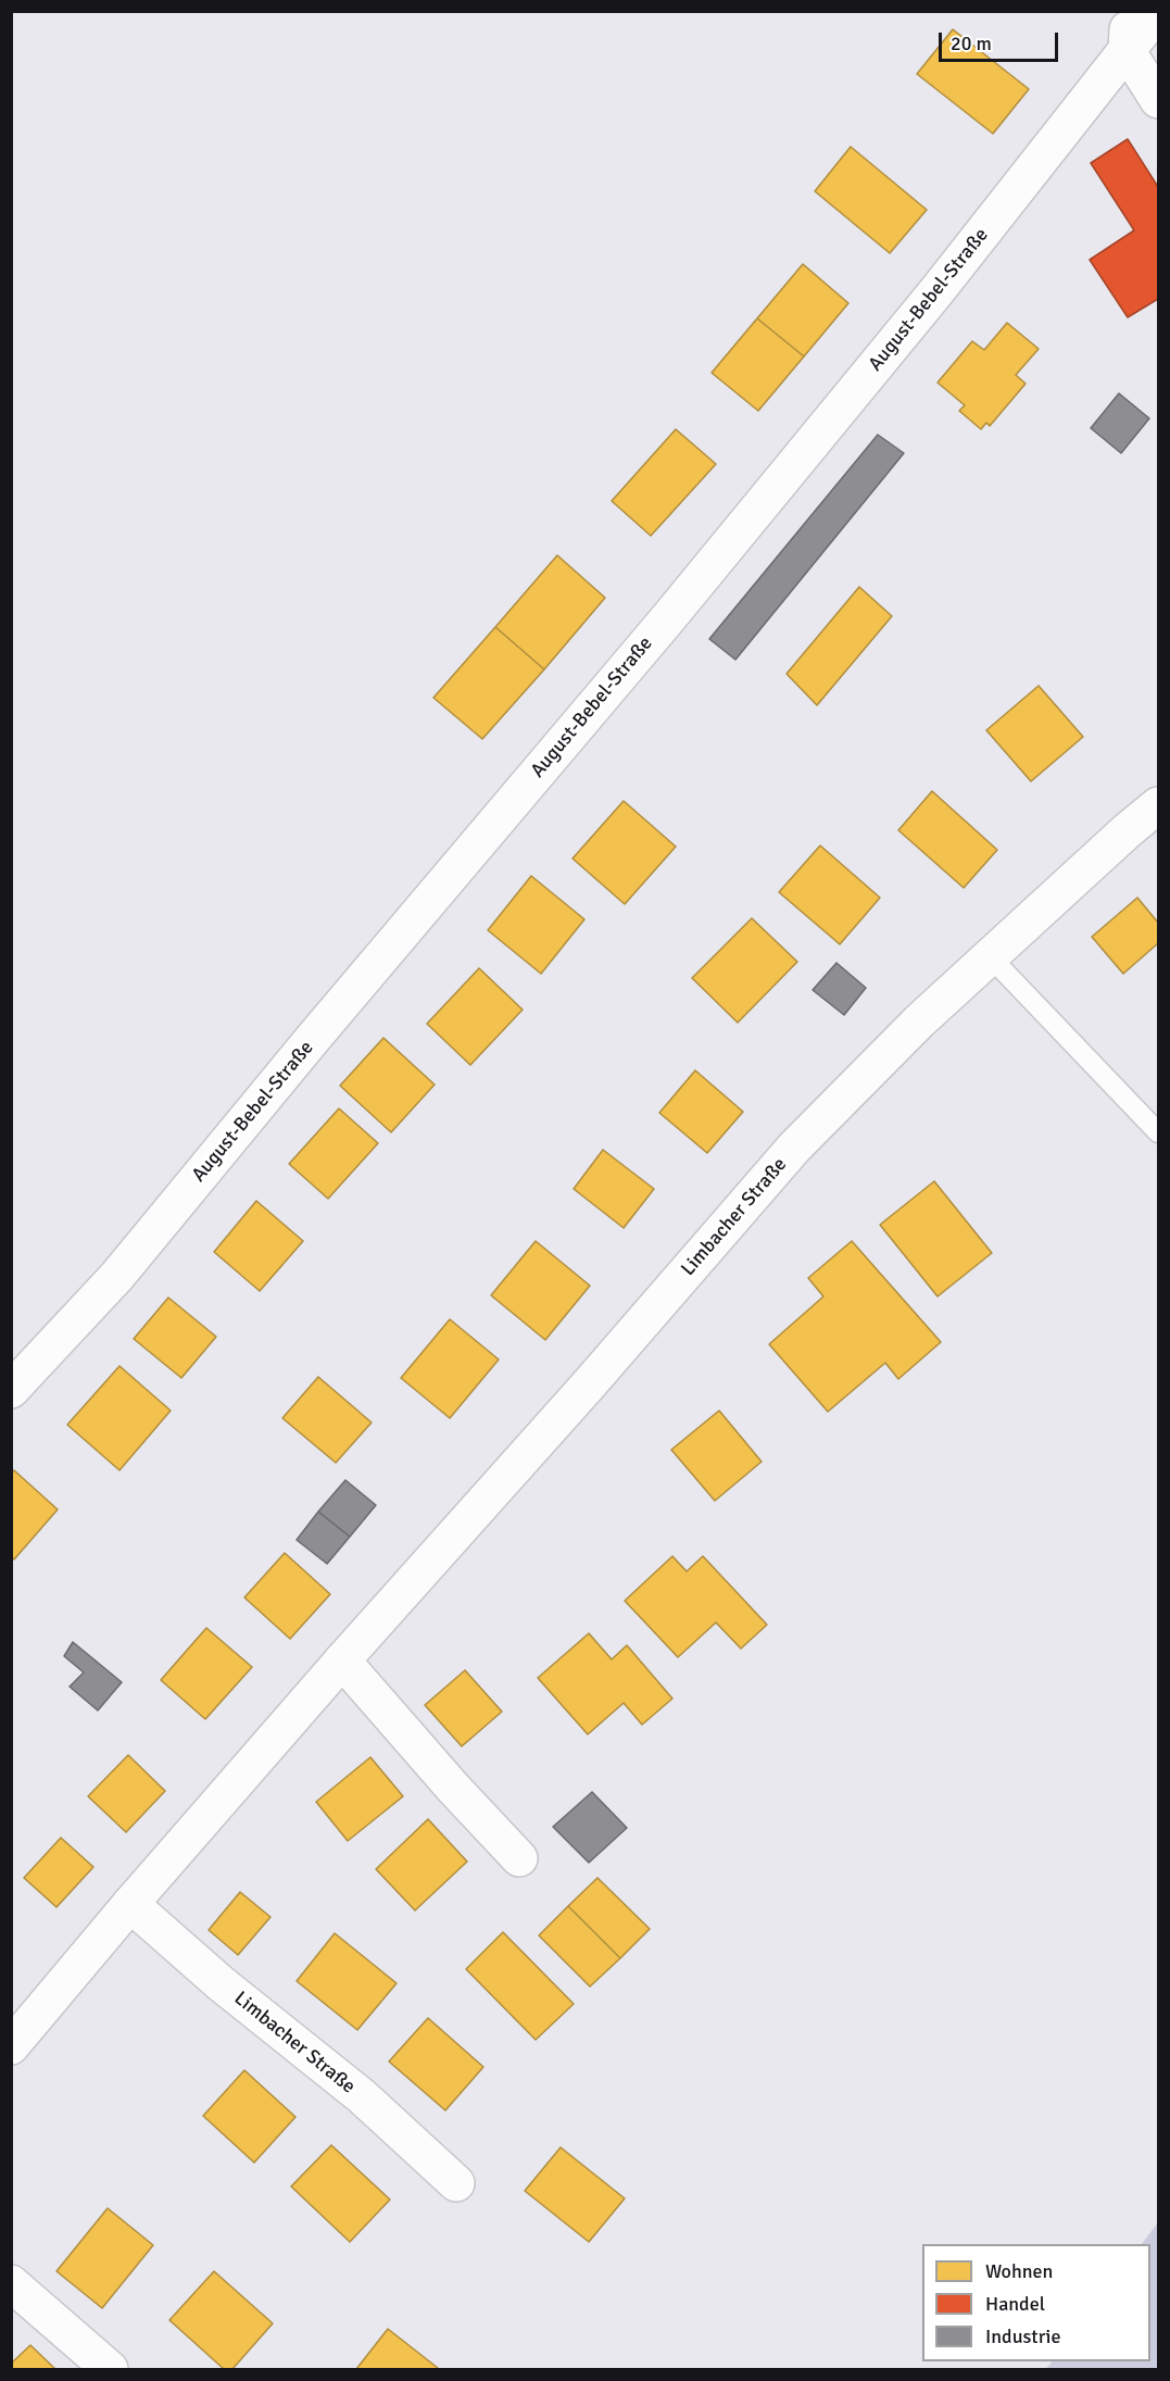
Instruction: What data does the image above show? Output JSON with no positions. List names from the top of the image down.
{
  "streets": {
    "street": ["August-Bebel-Straße", "Limbacher Straße"]
  },
  "legend": ["Wohnen", "Handel", "Industrie"],
  "scale_bar": "20 m"
}
